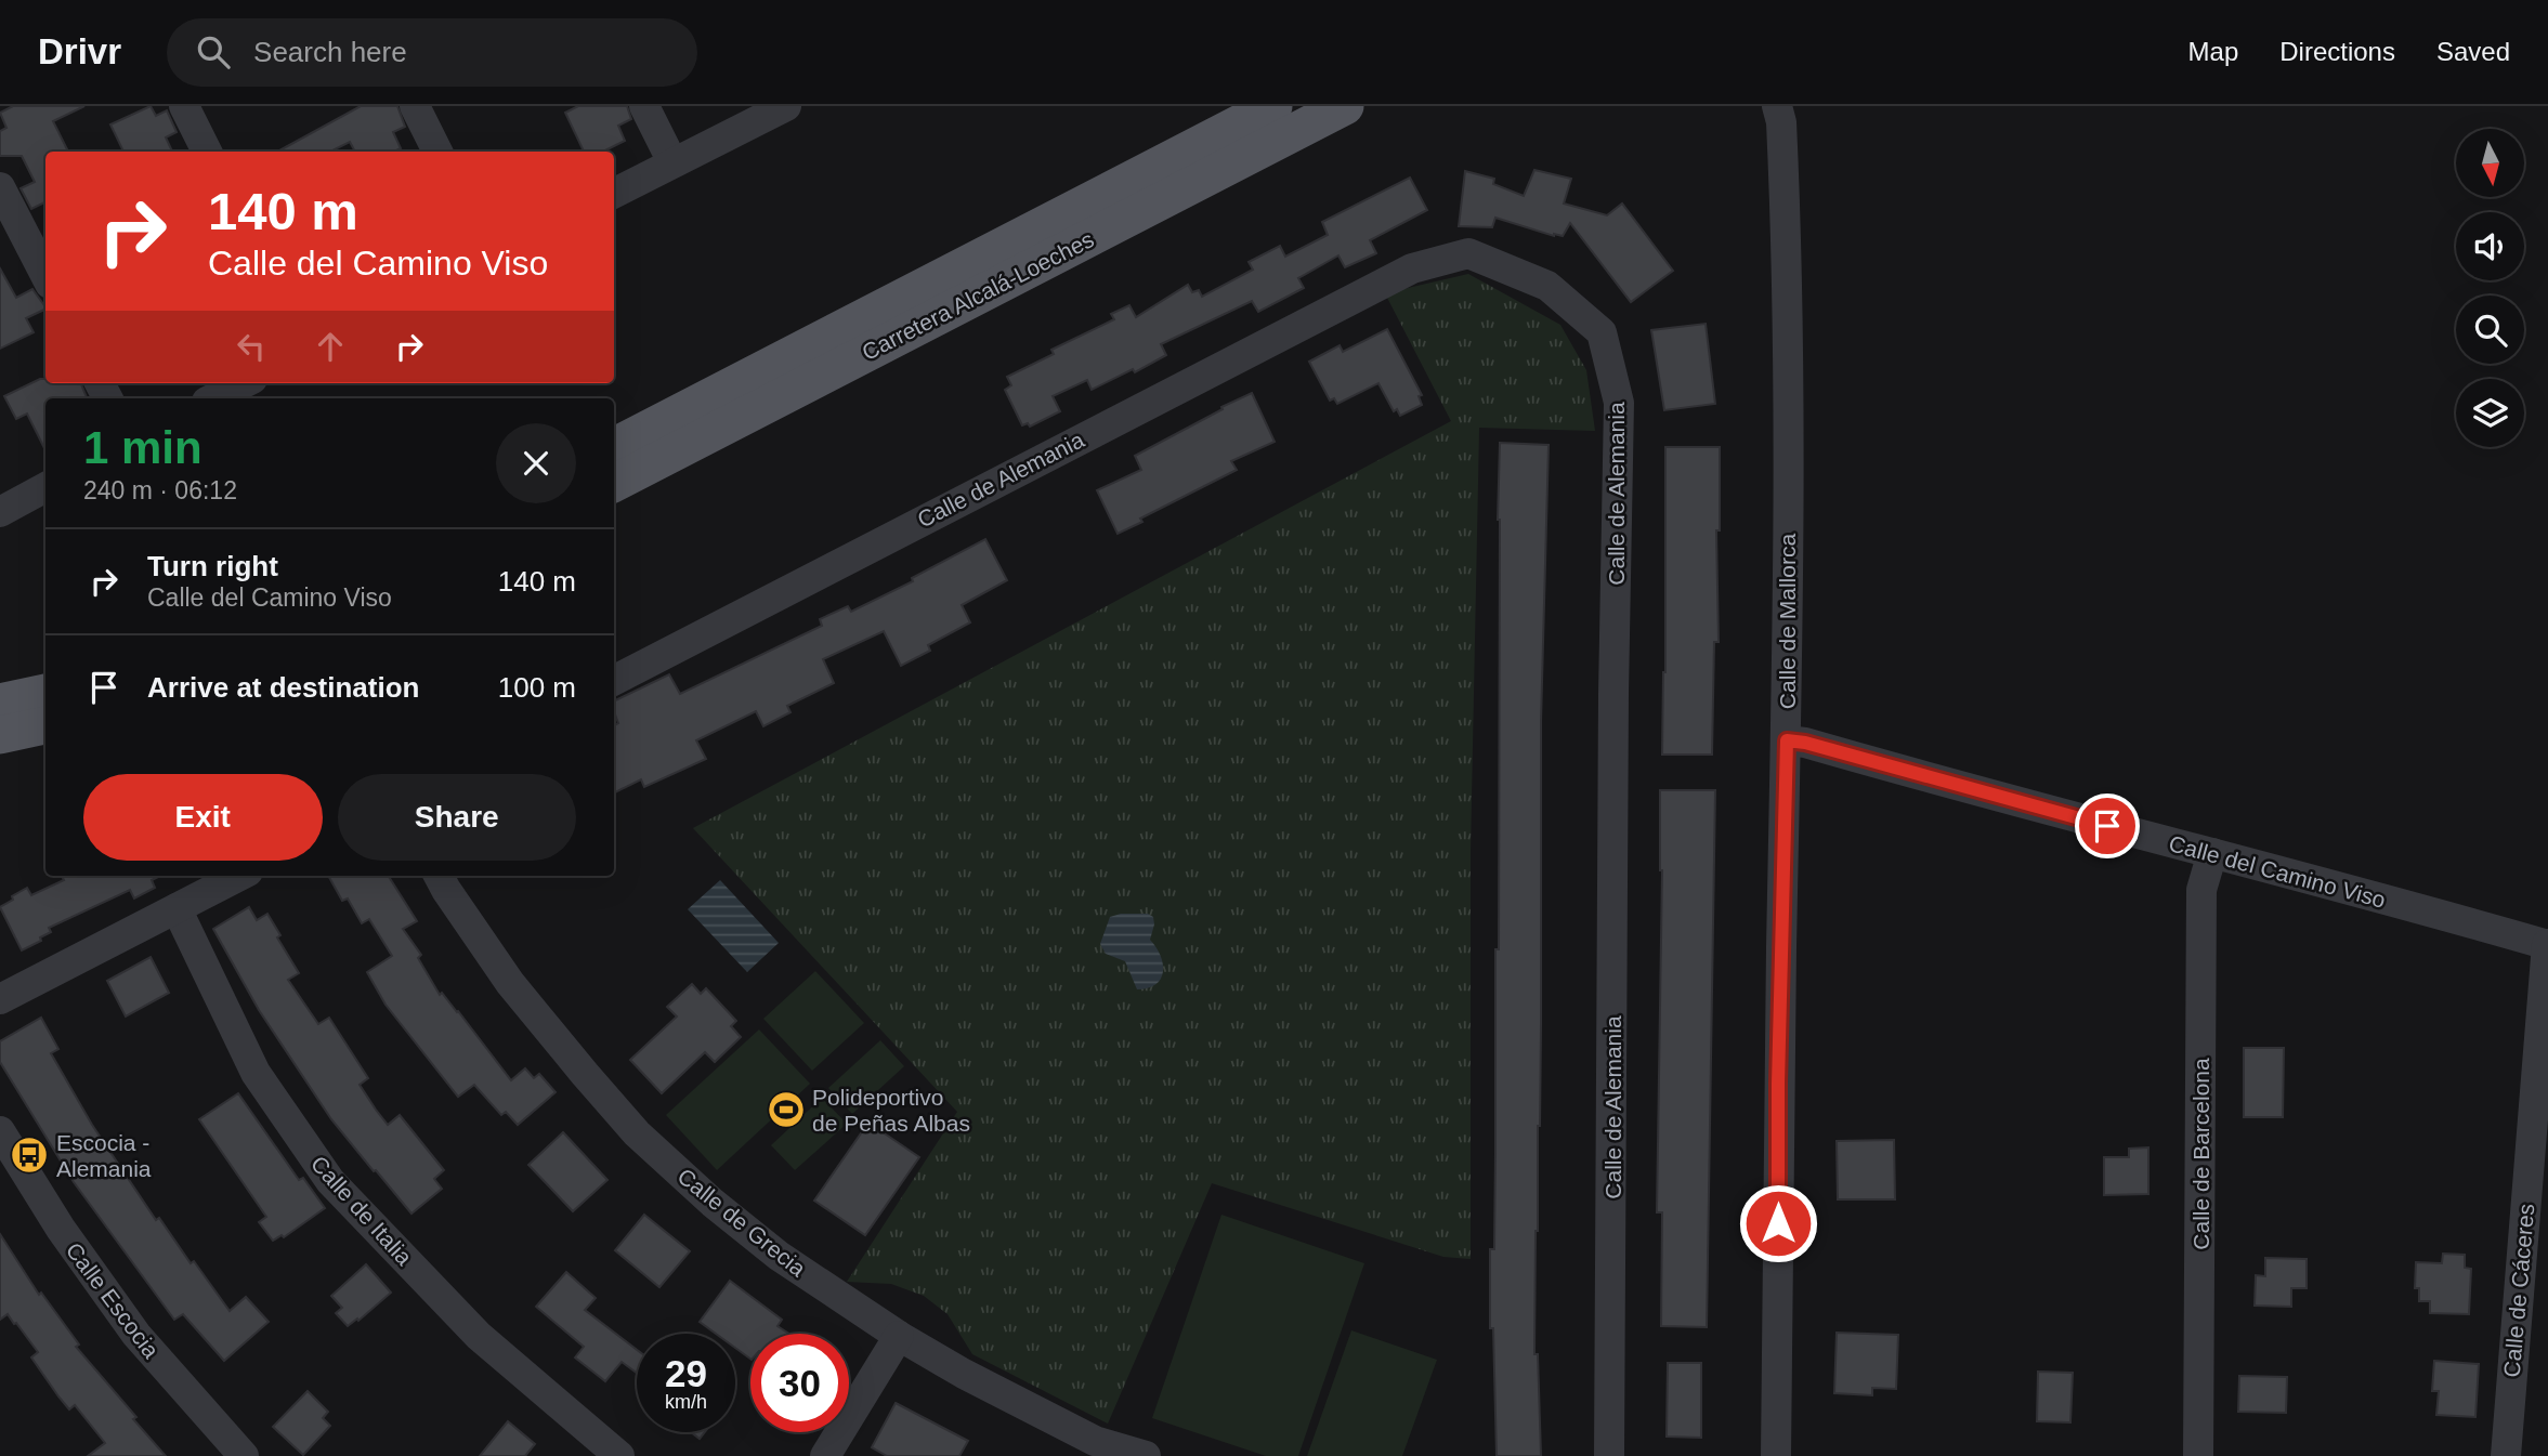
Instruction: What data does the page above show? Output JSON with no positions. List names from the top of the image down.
{
  "streets": {
    "main road": ["Carretera Alcalá-Loeches"],
    "street": [
      "Calle de Alemania",
      "Calle de Mallorca",
      "Calle del Camino Viso",
      "Calle de Barcelona",
      "Calle de Italia",
      "Calle de Grecia",
      "Calle de Cáceres",
      "Calle Escocia"
    ]
  },
  "crossings": [
    ["Calle de Mallorca", "Calle del Camino Viso"],
    ["Calle del Camino Viso", "Calle de Barcelona"],
    ["Calle del Camino Viso", "Calle de Cáceres"]
  ],
  "places": {
    "sports": ["Polideportivo de Peñas Albas"],
    "bus stop": ["Escocia - Alemania"]
  },
  "north": "bottom",
  "page": {
    "header": "Drivr",
    "search": "Search here",
    "nav": ["Map", "Directions", "Saved"],
    "turn": ["140 m", "Calle del Camino Viso"],
    "heading": ["1 min", "240 m · 06:12"],
    "list": [
      {
        "name": "Turn right",
        "note": "Calle del Camino Viso",
        "value": "140 m"
      },
      {
        "name": "Arrive at destination",
        "value": "100 m"
      }
    ],
    "buttons": ["Exit", "Share"],
    "speed": "29 km/h",
    "limit": "30"
  }
}
